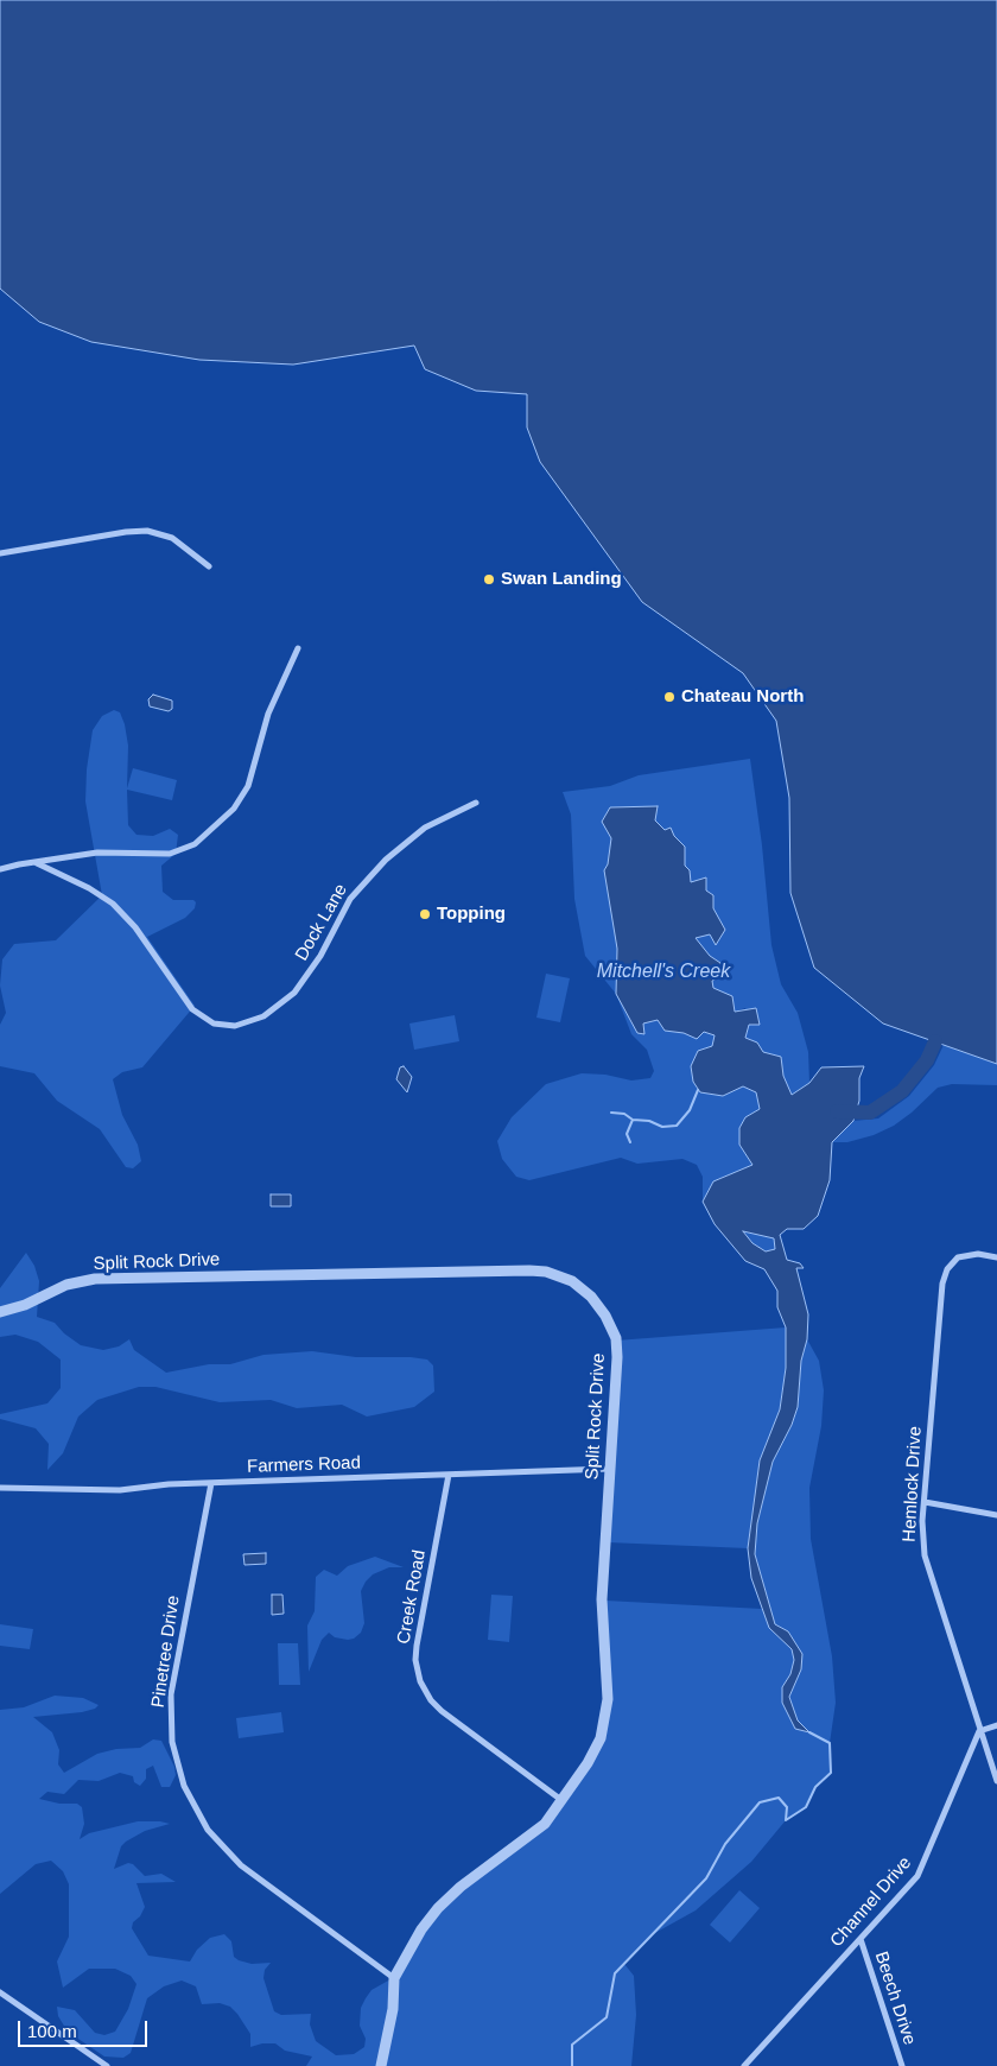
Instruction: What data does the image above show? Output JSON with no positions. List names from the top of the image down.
{
  "streets": {
    "street": [
      "Dock Lane",
      "Split Rock Drive",
      "Farmers Road",
      "Hemlock Drive",
      "Creek Road",
      "Pinetree Drive",
      "Channel Drive",
      "Beech Drive"
    ]
  },
  "crossings": [
    ["Split Rock Drive", "Farmers Road"],
    ["Split Rock Drive", "Creek Road"],
    ["Split Rock Drive", "Pinetree Drive"],
    ["Farmers Road", "Creek Road"],
    ["Farmers Road", "Pinetree Drive"],
    ["Hemlock Drive", "Channel Drive"],
    ["Channel Drive", "Beech Drive"]
  ],
  "water": ["Mitchell's Creek"],
  "places": ["Swan Landing", "Chateau North", "Topping"],
  "scale_bar": "100 m"
}
